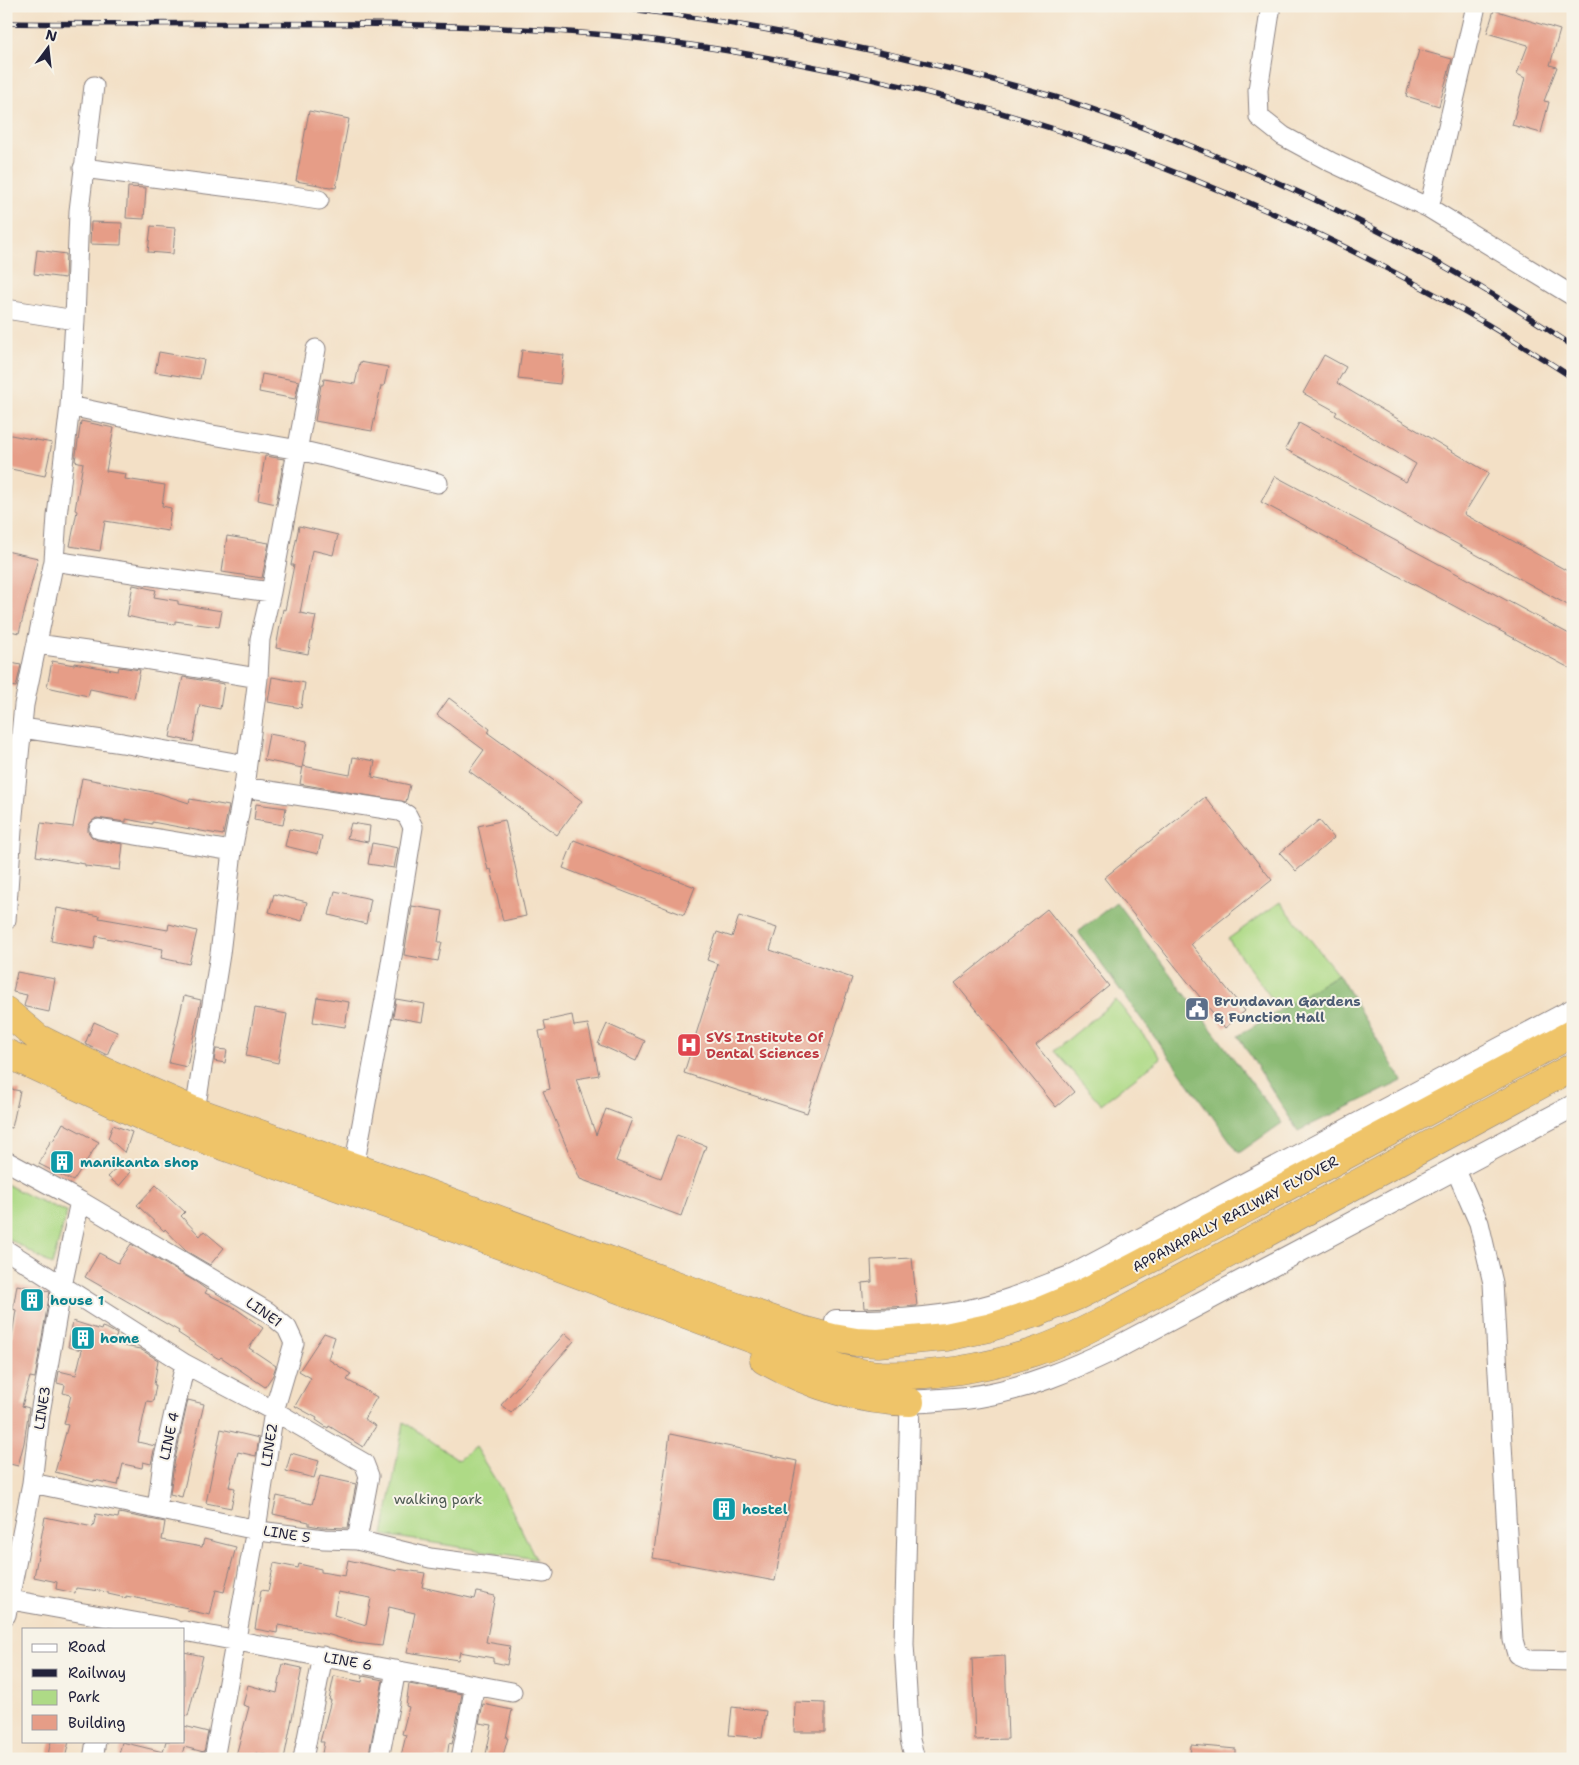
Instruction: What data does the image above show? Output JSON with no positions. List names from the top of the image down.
{
  "streets": {
    "highway": ["APPANAPALLY RAILWAY FLYOVER"],
    "street": [
      "LINE1",
      "LINE3",
      "LINE 4",
      "LINE2",
      "LINE 5",
      "LINE 6"
    ]
  },
  "crossings": [
    ["LINE1", "LINE3"],
    ["LINE1", "LINE2"],
    ["LINE3", "LINE2"],
    ["LINE3", "LINE 5"],
    ["LINE 4", "LINE2"],
    ["LINE 4", "LINE 5"],
    ["LINE2", "LINE 5"],
    ["LINE2", "LINE 6"]
  ],
  "parks": ["walking park"],
  "places": {
    "public building": ["Brundavan Gardens & Function Hall"],
    "hospital": ["SVS Institute Of Dental Sciences"],
    "building": [
      "manikanta shop",
      "house 1",
      "home",
      "hostel"
    ]
  },
  "legend": [
    "Road",
    "Railway",
    "Park",
    "Building"
  ],
  "north": "top"
}
